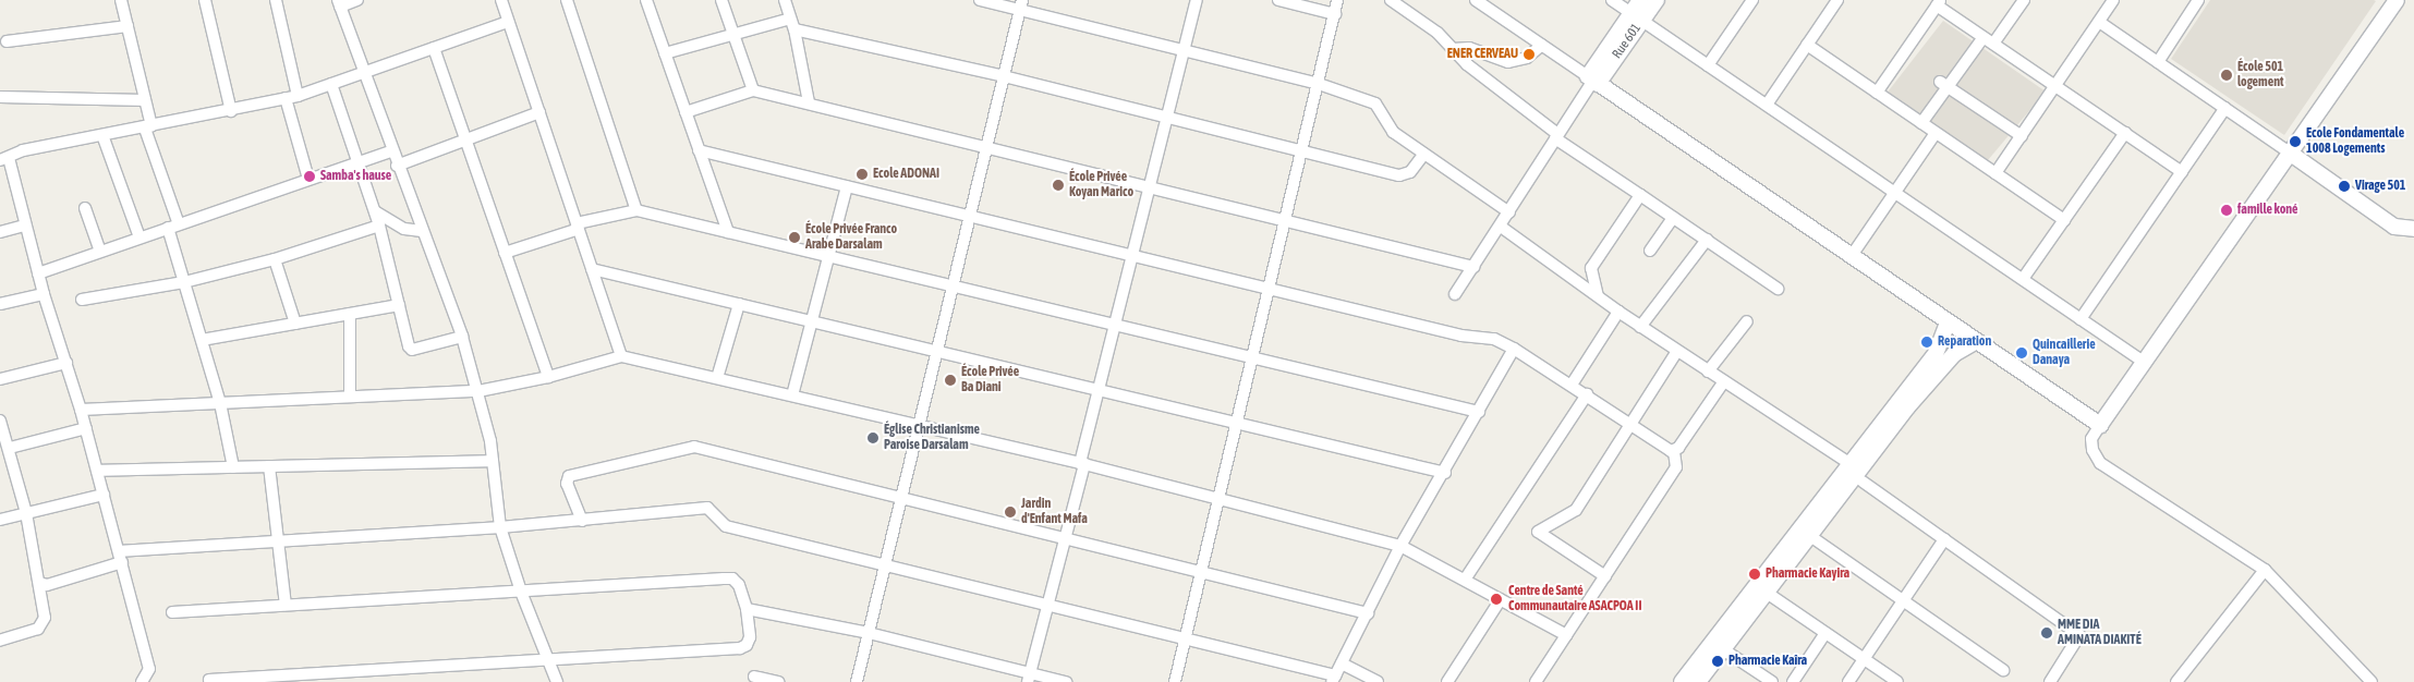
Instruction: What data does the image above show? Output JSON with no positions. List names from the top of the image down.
{
  "streets": {
    "street": ["Rue 601"]
  },
  "places": [
    "ENER CERVEAU",
    "École 501 logement",
    "Ecole Fondamentale 1008 Logements",
    "Ecole ADONAI",
    "Samba's hause",
    "École Privée Koyan Marico",
    "Virage 501",
    "famille koné",
    "École Privée Franco Arabe Darsalam",
    "Reparation",
    "Quincaillerie Danaya",
    "École Privée Ba Diani",
    "Église Christianisme Paroise Darsalam",
    "Jardin d'Enfant Mafa",
    "Pharmacie Kayira",
    "Centre de Santé Communautaire ASACPOA II",
    "MME DIA AMINATA DIAKITÉ",
    "Pharmacie Kaîra"
  ]
}
